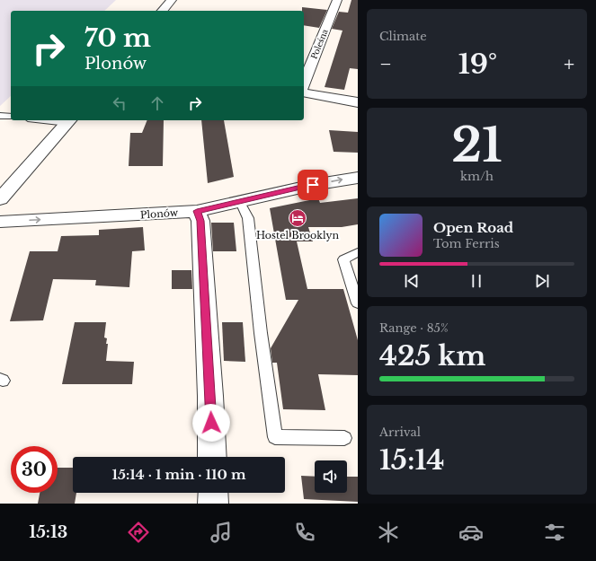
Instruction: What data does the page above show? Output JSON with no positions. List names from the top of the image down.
{
  "streets": {
    "street": ["Poleśna", "Plonów"]
  },
  "one_way": ["Plonów"],
  "places": {
    "hotel": ["Hostel Brooklyn"]
  },
  "page": {
    "tile": [
      "Climate",
      ["21", "km/h"],
      ["Range · 85%", "425 km"],
      ["Arrival", "15:14"]
    ],
    "turn": ["70 m", "Plonów"],
    "heat": ["−", "19°", "+"],
    "song": ["Open Road", "Tom Ferris"],
    "limit": "30",
    "trip": "15:14 · 1 min · 110 m",
    "tabs": "15:13"
  }
}
